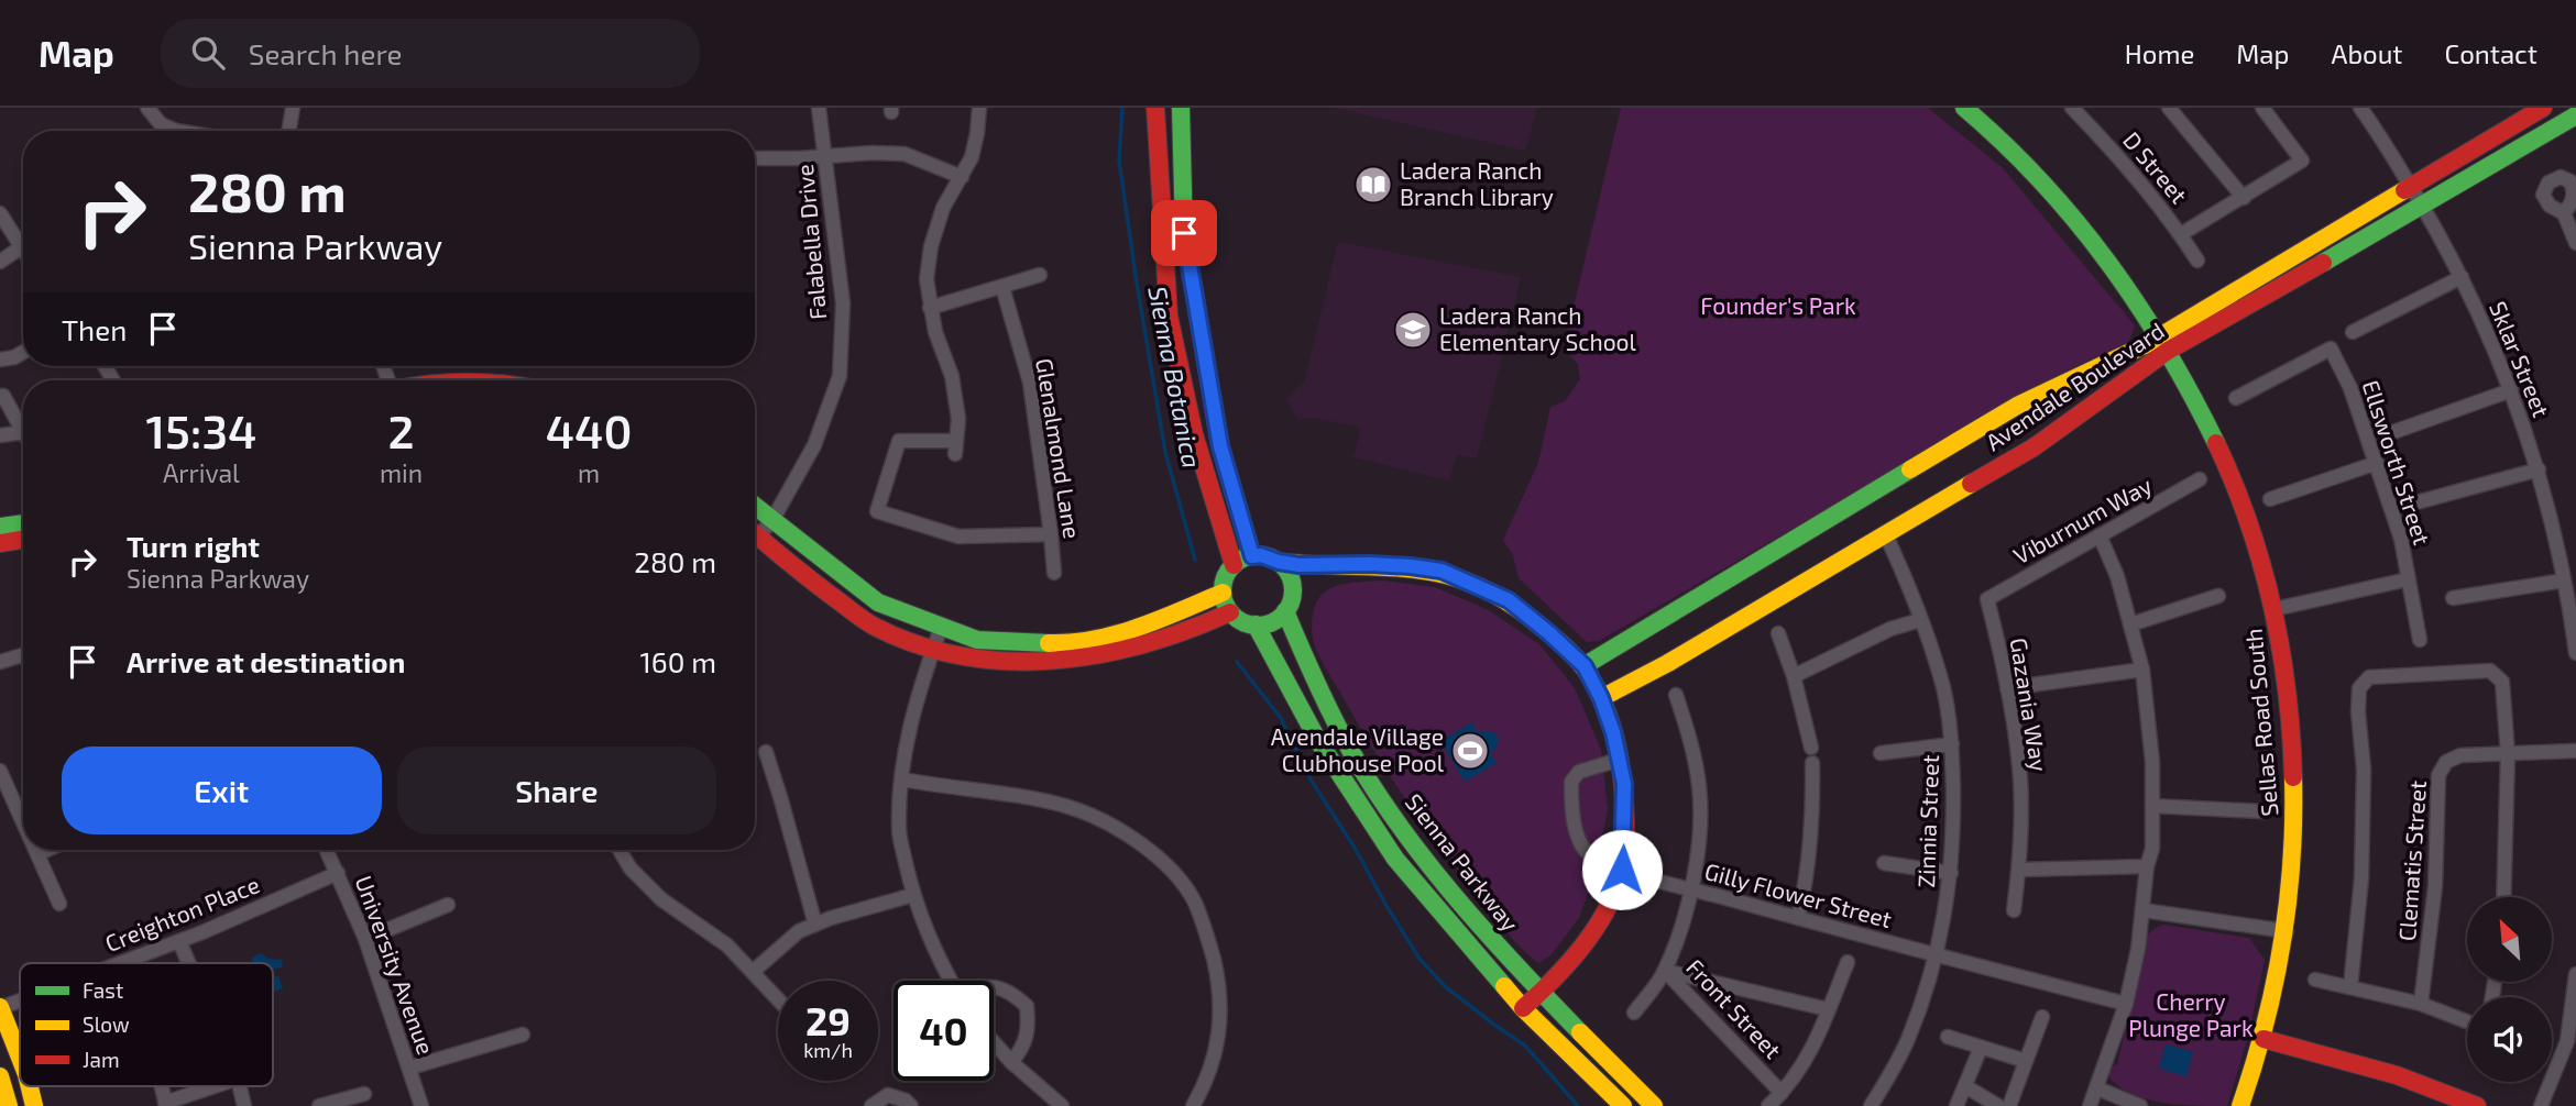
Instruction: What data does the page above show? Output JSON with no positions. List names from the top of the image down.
{
  "streets": {
    "street": [
      "D Street",
      "Falabella Drive",
      "Sklar Street",
      "Avendale Boulevard",
      "Glenalmond Lane",
      "Ellsworth Street",
      "Viburnum Way",
      "Gazania Way",
      "Sellas Road South",
      "Zinnia Street",
      "Clematis Street",
      "Sienna Parkway",
      "Gilly Flower Street",
      "Creighton Place",
      "University Avenue",
      "Front Street"
    ]
  },
  "crossings": [
    ["Sklar Street", "Avendale Boulevard"],
    ["Avendale Boulevard", "Sellas Road South"],
    ["Avendale Boulevard", "Zinnia Street"],
    ["Viburnum Way", "Gazania Way"],
    ["Zinnia Street", "Gilly Flower Street"],
    ["Creighton Place", "University Avenue"]
  ],
  "water": ["Sienna Botanica"],
  "parks": ["Founder's Park", "Cherry Plunge Park"],
  "places": {
    "library": ["Ladera Ranch Branch Library"],
    "school or university": ["Ladera Ranch Elementary School"],
    "sports": ["Avendale Village Clubhouse Pool"]
  },
  "legend": ["Fast", "Slow", "Jam"],
  "north": "top left",
  "page": {
    "header": "Map",
    "search": "Search here",
    "nav": [
      "Home",
      "Map",
      "About",
      "Contact"
    ],
    "turn": ["280 m", "Sienna Parkway"],
    "then": "Then",
    "eta": [
      "15:34",
      "Arrival",
      "2",
      "min",
      "440",
      "m"
    ],
    "list": [
      {
        "name": "Turn right",
        "note": "Sienna Parkway",
        "value": "280 m"
      },
      {
        "name": "Arrive at destination",
        "value": "160 m"
      }
    ],
    "buttons": ["Exit", "Share"],
    "speed": "29 km/h",
    "limit": "40"
  }
}
